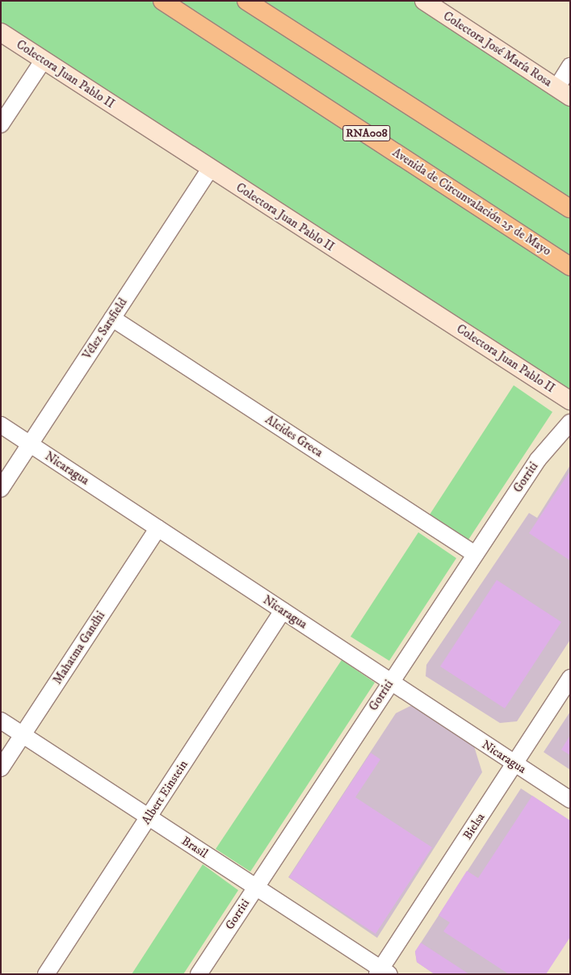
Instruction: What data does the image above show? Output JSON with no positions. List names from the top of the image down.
{
  "streets": {
    "highway": ["RNA008", "Avenida de Circunvalación 25 de Mayo"],
    "main road": ["Colectora José María Rosa", "Colectora Juan Pablo II"],
    "street": [
      "Vélez Sarsfield",
      "Alcides Greca",
      "Nicaragua",
      "Gorriti",
      "Mahatma Gandhi",
      "Albert Einstein",
      "Bielsa",
      "Brasil"
    ]
  },
  "crossings": [
    ["Colectora Juan Pablo II", "Vélez Sarsfield"],
    ["Vélez Sarsfield", "Alcides Greca"],
    ["Vélez Sarsfield", "Nicaragua"],
    ["Alcides Greca", "Gorriti"],
    ["Nicaragua", "Gorriti"],
    ["Nicaragua", "Mahatma Gandhi"],
    ["Nicaragua", "Albert Einstein"],
    ["Nicaragua", "Bielsa"],
    ["Gorriti", "Brasil"],
    ["Mahatma Gandhi", "Brasil"],
    ["Albert Einstein", "Brasil"],
    ["Bielsa", "Brasil"]
  ]
}
